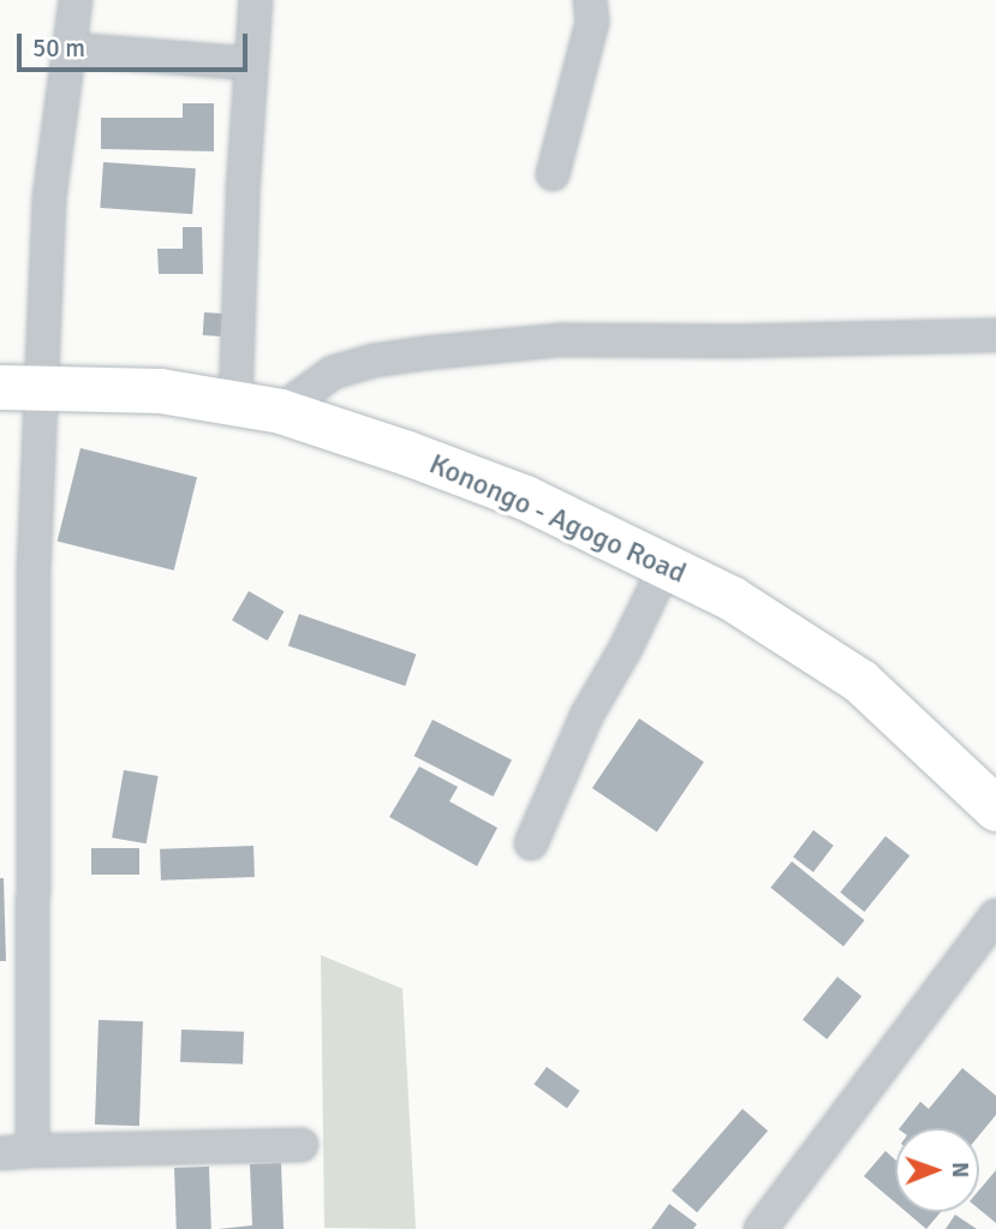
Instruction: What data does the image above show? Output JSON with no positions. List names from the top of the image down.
{
  "streets": {
    "main road": ["Konongo - Agogo Road"]
  },
  "scale_bar": "50 m",
  "north": "right"
}
